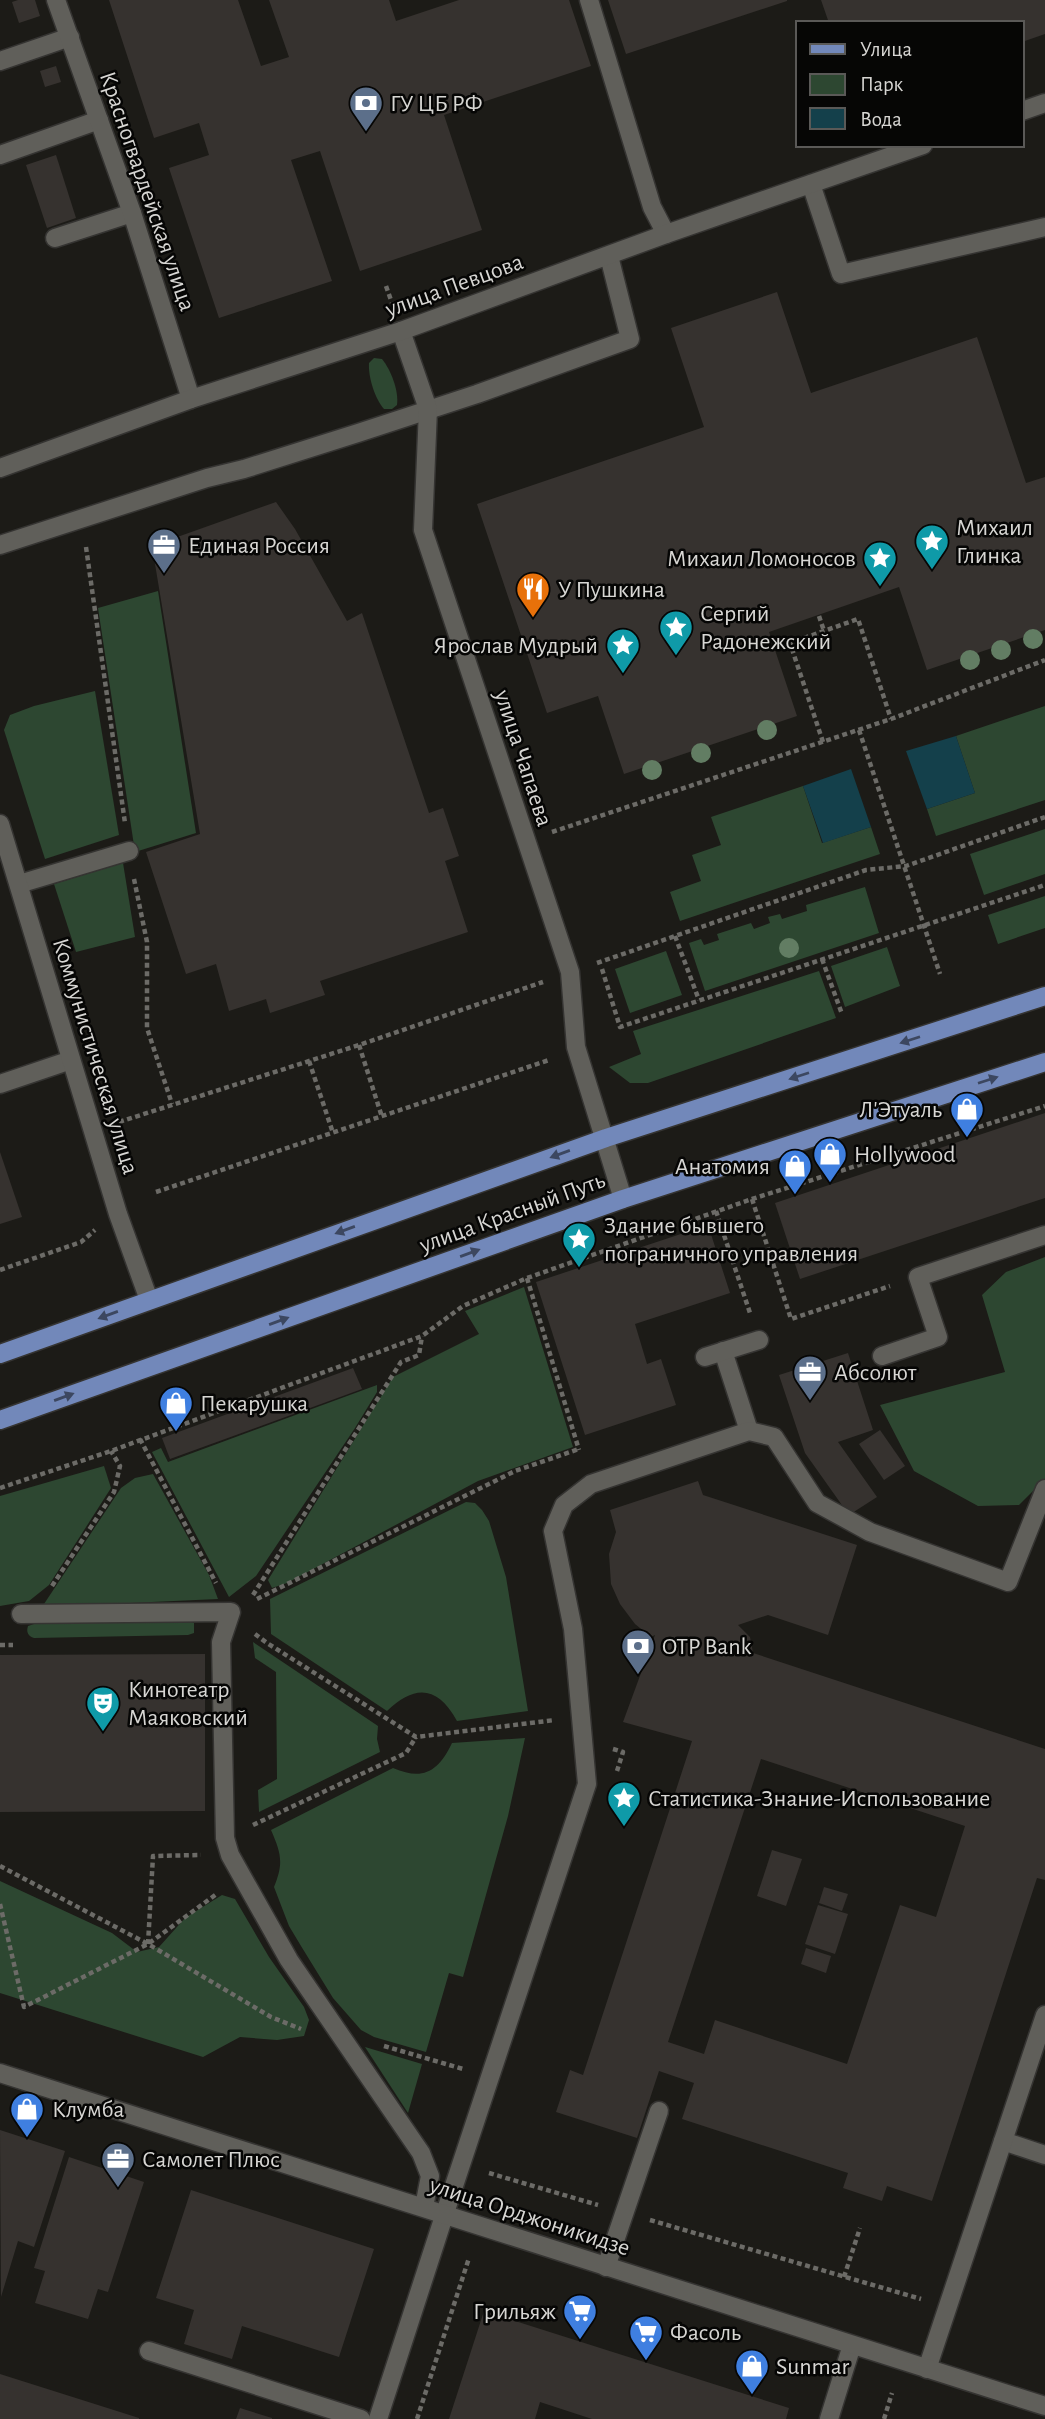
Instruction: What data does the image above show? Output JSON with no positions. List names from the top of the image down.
{
  "streets": {
    "main road": ["улица Красный Путь"],
    "street": [
      "Красногвардейская улица",
      "улица Певцова",
      "улица Чапаева",
      "Коммунистическая улица",
      "улица Орджоникидзе"
    ]
  },
  "crossings": [
    ["Красногвардейская улица", "улица Певцова"],
    ["улица Певцова", "улица Чапаева"],
    ["улица Чапаева", "улица Красный Путь"],
    ["Коммунистическая улица", "улица Красный Путь"]
  ],
  "places": {
    "bank": ["ГУ ЦБ РФ", "OTP Bank"],
    "place": [
      "Михаил Глинка",
      "Михаил Ломоносов",
      "Сергий Радонежский",
      "Ярослав Мудрый",
      "Здание бывшего пограничного управления",
      "Статистика-Знание-Использование"
    ],
    "office": ["Единая Россия", "Абсолют", "Самолет Плюс"],
    "restaurant": ["У Пушкина"],
    "shop": [
      "Л'Этуаль",
      "Hollywood",
      "Анатомия",
      "Пекарушка",
      "Клумба",
      "Sunmar"
    ],
    "theatre": ["Кинотеатр Маяковский"],
    "supermarket": ["Грильяж", "Фасоль"]
  },
  "legend": ["Улица", "Парк", "Вода"]
}
